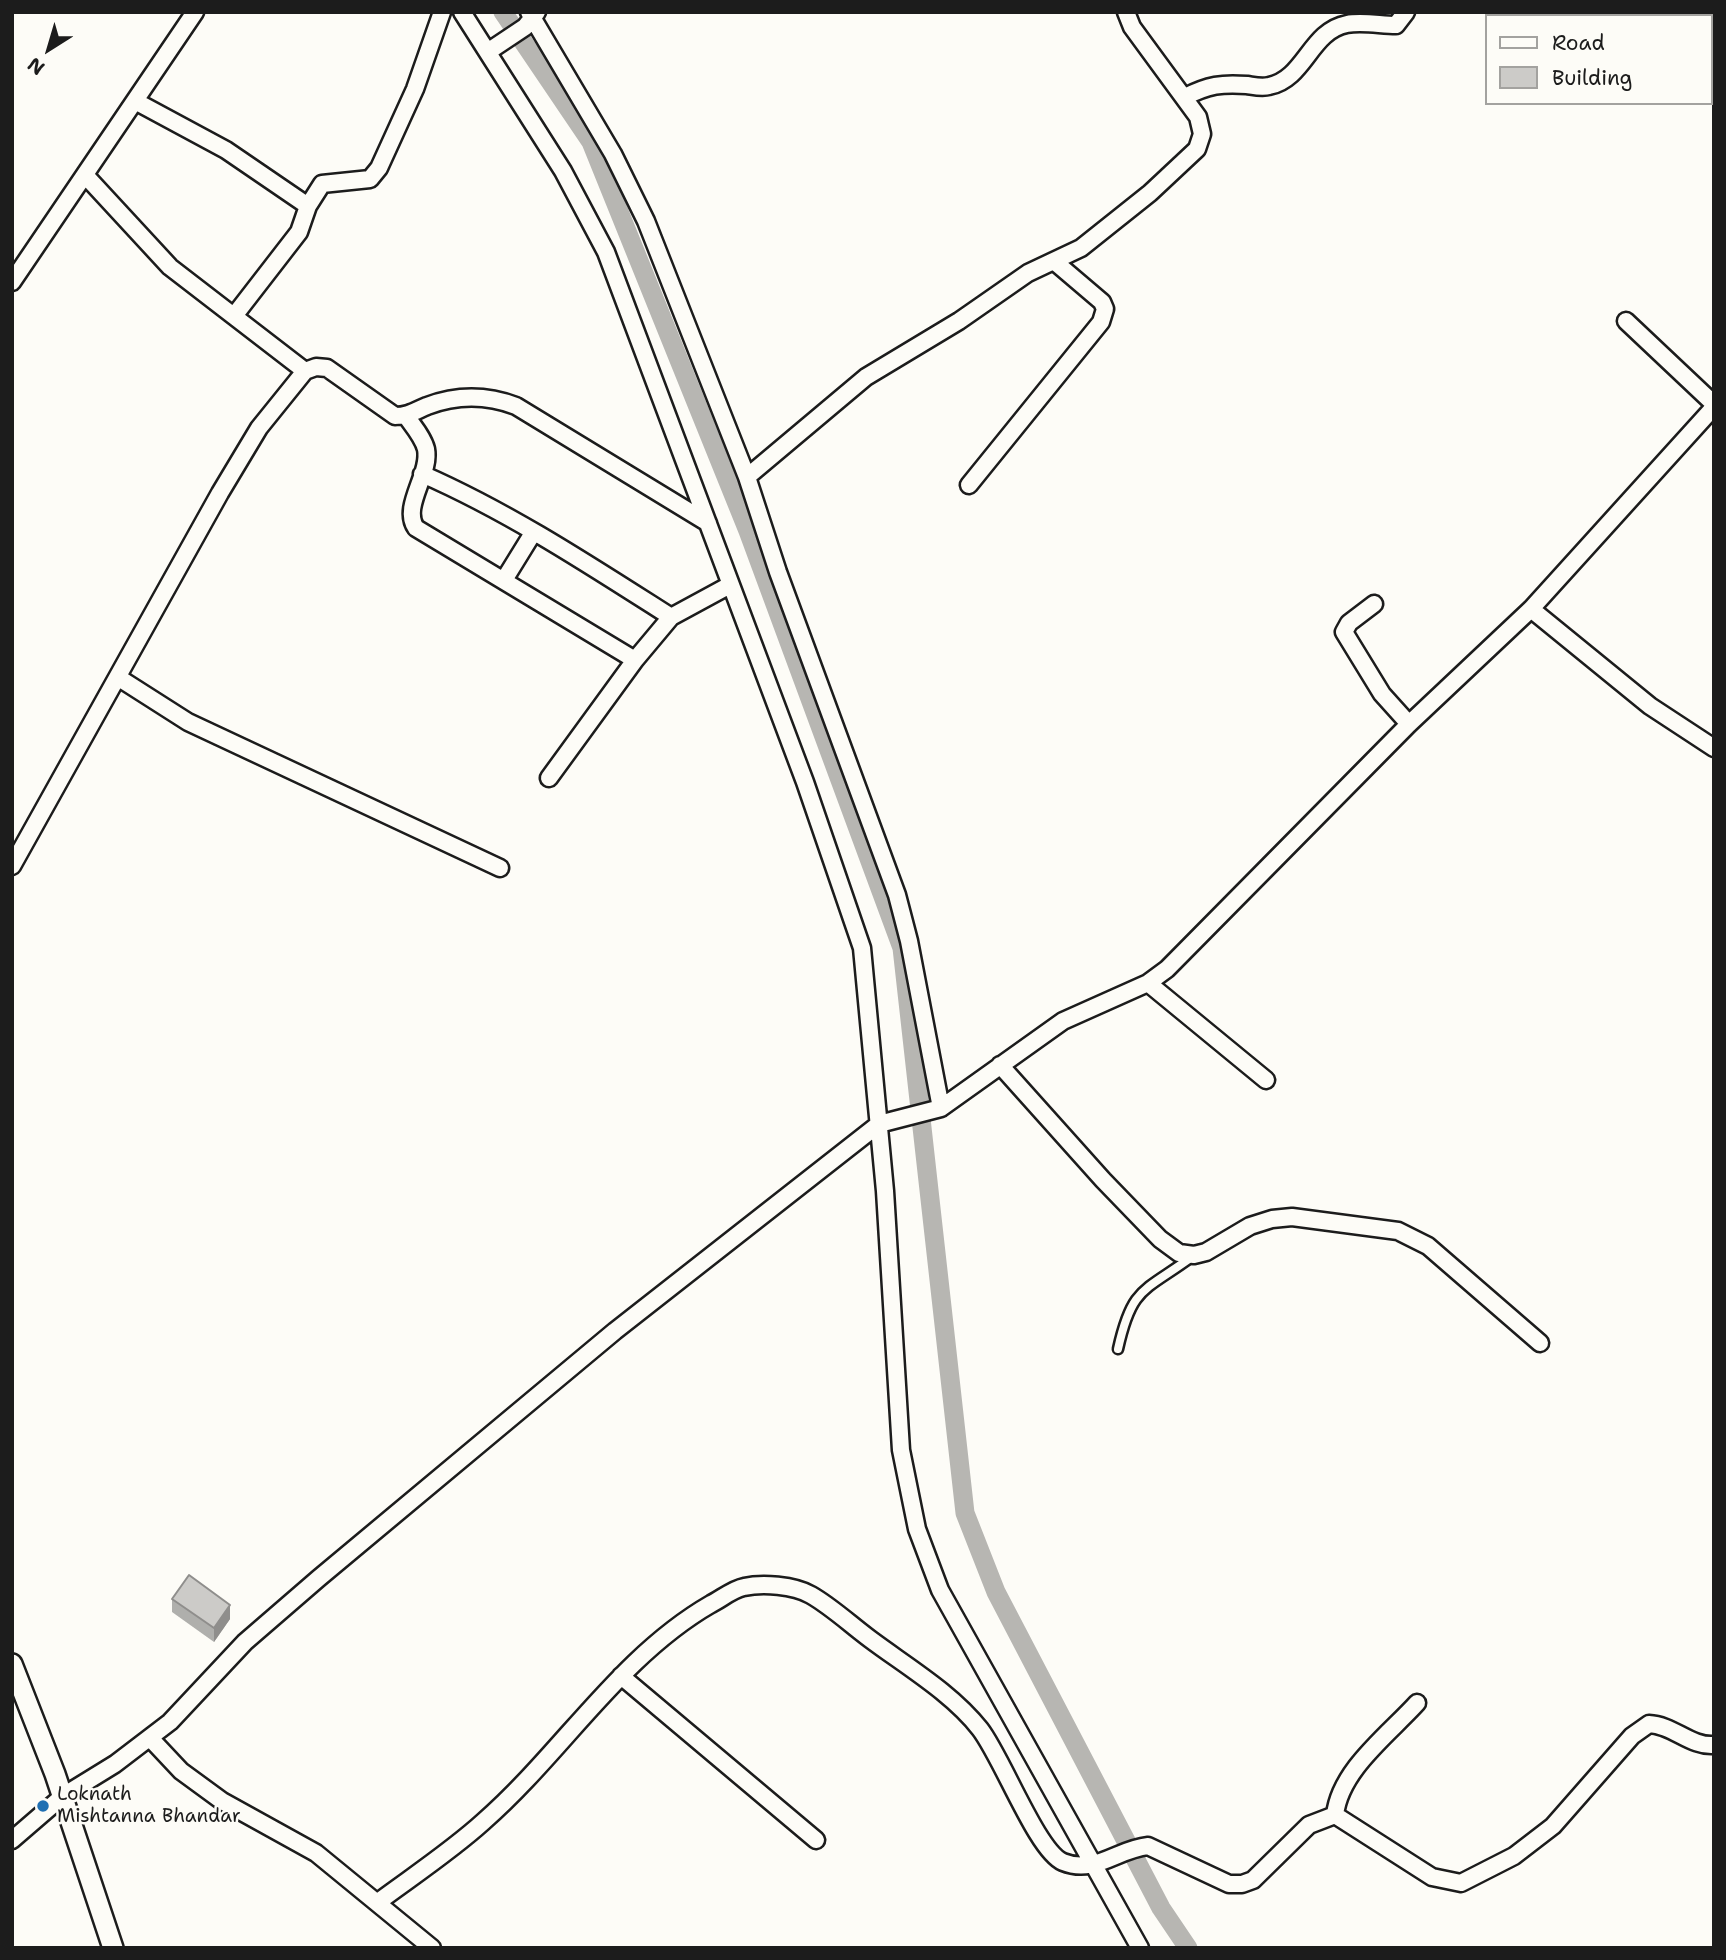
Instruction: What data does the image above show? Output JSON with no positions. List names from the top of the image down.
{
  "places": ["Loknath Mishtanna Bhandar"],
  "legend": ["Road", "Building"],
  "north": "bottom left"
}
